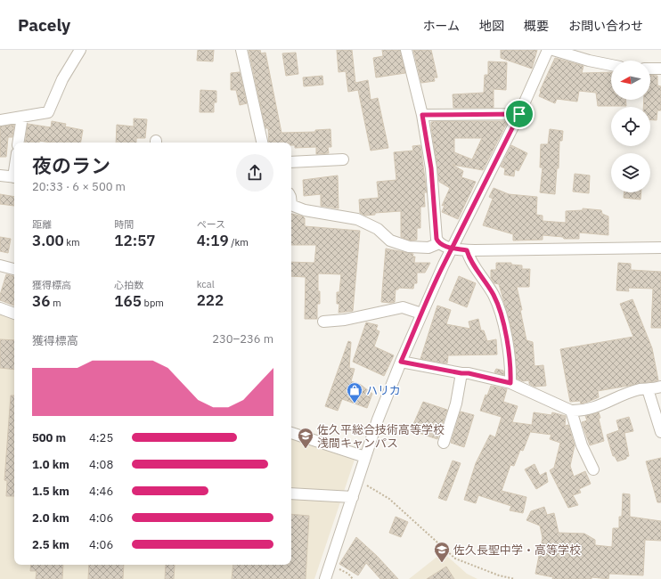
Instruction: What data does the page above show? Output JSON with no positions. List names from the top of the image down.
{
  "places": {
    "shop": ["ハリカ"],
    "school or university": ["佐久平総合技術高等学校 浅間キャンパス", "佐久長聖中学・高等学校"]
  },
  "north": "left",
  "page": {
    "header": "Pacely",
    "nav": [
      "ホーム",
      "地図",
      "概要",
      "お問い合わせ"
    ],
    "heading": ["夜のラン", "20:33 · 6 × 500 m"],
    "stats": [
      ["距離", "3.00 km"],
      ["時間", "12:57"],
      ["ペース", "4:19 /km"],
      ["獲得標高", "36 m"],
      ["心拍数", "165 bpm"],
      ["kcal", "222"]
    ],
    "chart": ["獲得標高", "230–236 m"],
    "list": [
      {
        "name": "500 m",
        "note": "4:25"
      },
      {
        "name": "1.0 km",
        "note": "4:08"
      },
      {
        "name": "1.5 km",
        "note": "4:46"
      },
      {
        "name": "2.0 km",
        "note": "4:06"
      },
      {
        "name": "2.5 km",
        "note": "4:06"
      }
    ]
  }
}
